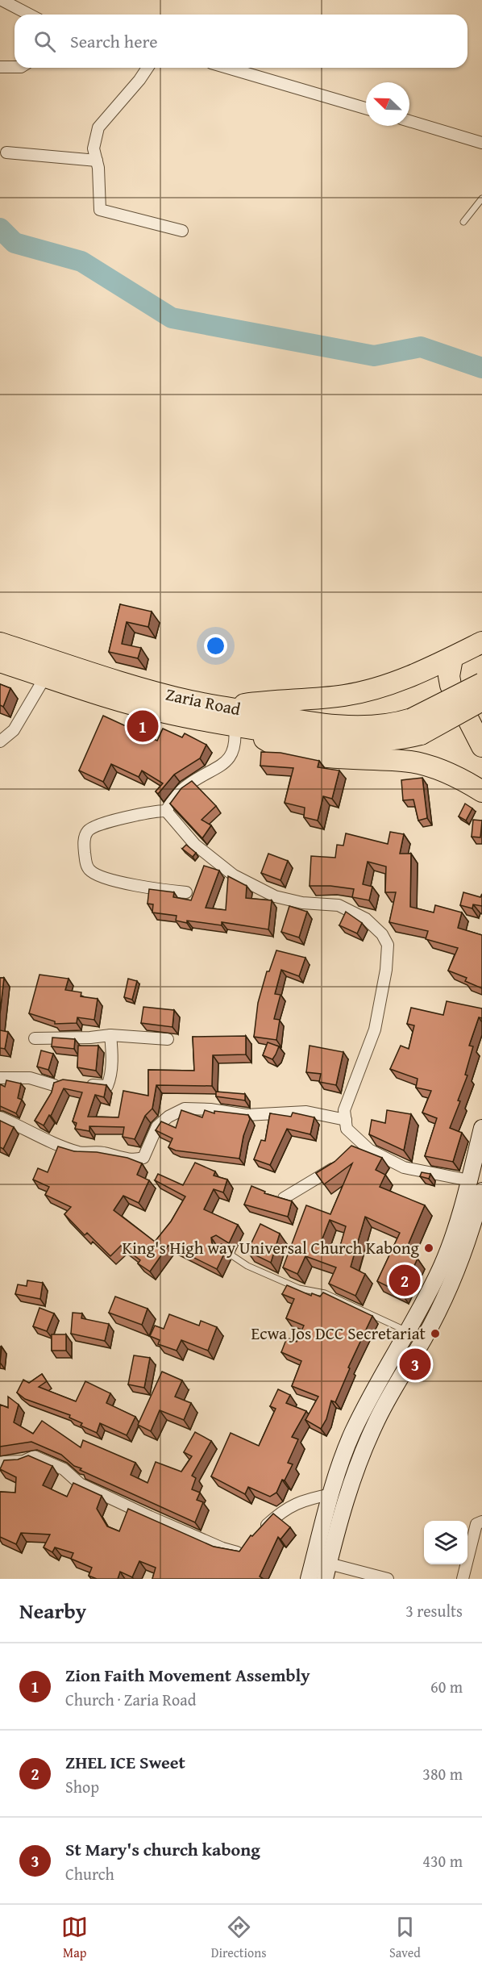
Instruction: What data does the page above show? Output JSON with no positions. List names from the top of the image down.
{
  "streets": {
    "highway": ["Zaria Road"]
  },
  "places": ["King's High way Universal Church Kabong", "Ecwa Jos DCC Secretariat"],
  "north": "top left",
  "page": {
    "search": "Search here",
    "pins": ["1", "2", "3"],
    "heading": ["Nearby", "3 results"],
    "list": [
      {
        "mark": "1",
        "name": "Zion Faith Movement Assembly",
        "note": "Church · Zaria Road",
        "value": "60 m"
      },
      {
        "mark": "2",
        "name": "ZHEL ICE Sweet",
        "note": "Shop",
        "value": "380 m"
      },
      {
        "mark": "3",
        "name": "St Mary's church kabong",
        "note": "Church",
        "value": "430 m"
      }
    ],
    "nav": ["Map", "Directions", "Saved"]
  }
}
